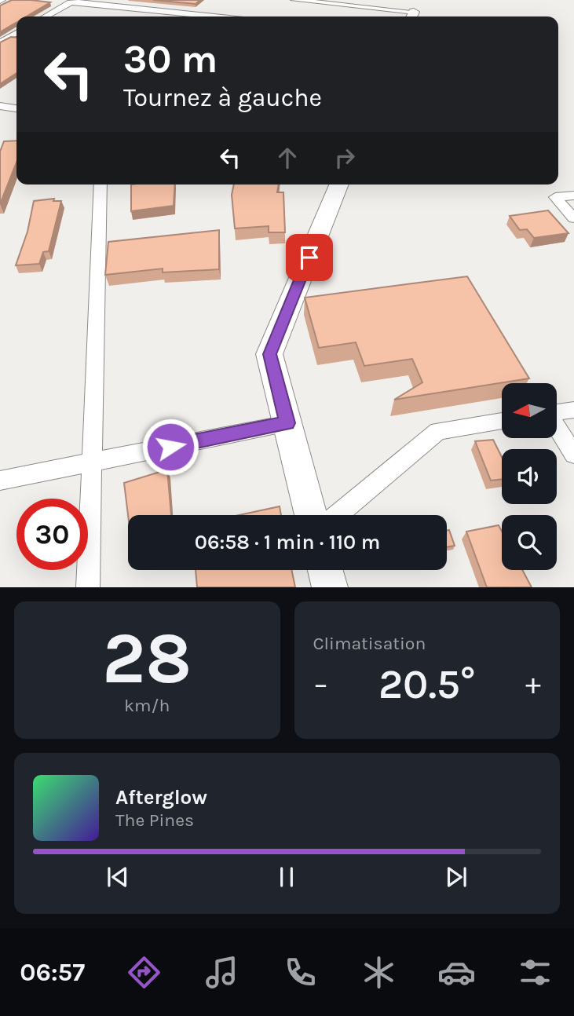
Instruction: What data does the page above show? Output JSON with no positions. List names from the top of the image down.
{
  "north": "left",
  "page": {
    "turn": ["30 m", "Tournez à gauche"],
    "limit": "30",
    "trip": "06:58 · 1 min · 110 m",
    "tile": [
      ["28", "km/h"],
      "Climatisation"
    ],
    "heat": ["−", "20.5°", "+"],
    "song": ["Afterglow", "The Pines"],
    "tabs": "06:57"
  }
}
